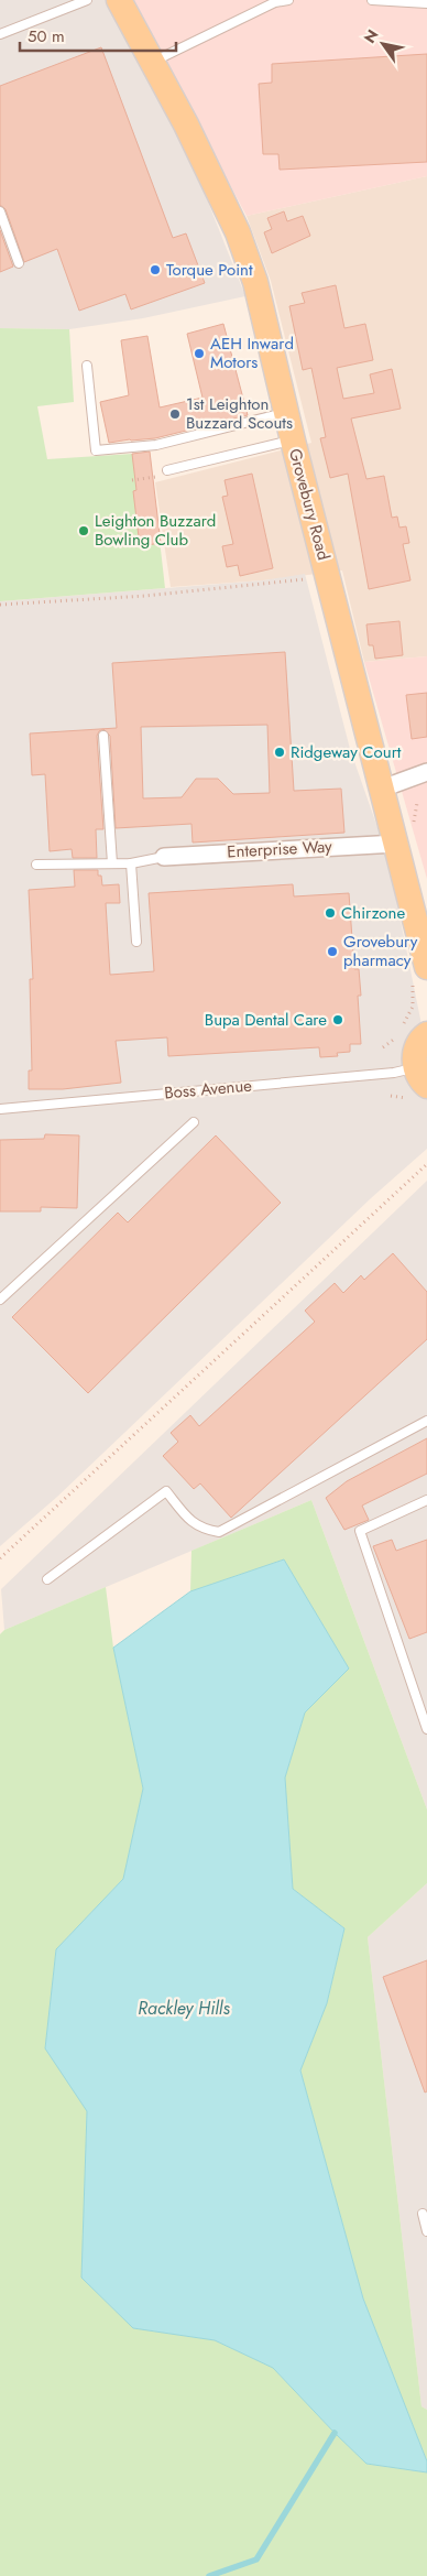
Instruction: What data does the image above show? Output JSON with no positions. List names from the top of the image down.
{
  "streets": {
    "main road": ["Grovebury Road"],
    "street": ["Enterprise Way"],
    "lane": ["Boss Avenue"]
  },
  "crossings": [
    ["Grovebury Road", "Enterprise Way"]
  ],
  "water": ["Rackley Hills"],
  "places": [
    "Torque Point",
    "AEH Inward Motors",
    "1st Leighton Buzzard Scouts",
    "Leighton Buzzard Bowling Club",
    "Ridgeway Court",
    "Chirzone",
    "Grovebury pharmacy",
    "Bupa Dental Care"
  ],
  "scale_bar": "50 m",
  "north": "top left"
}
